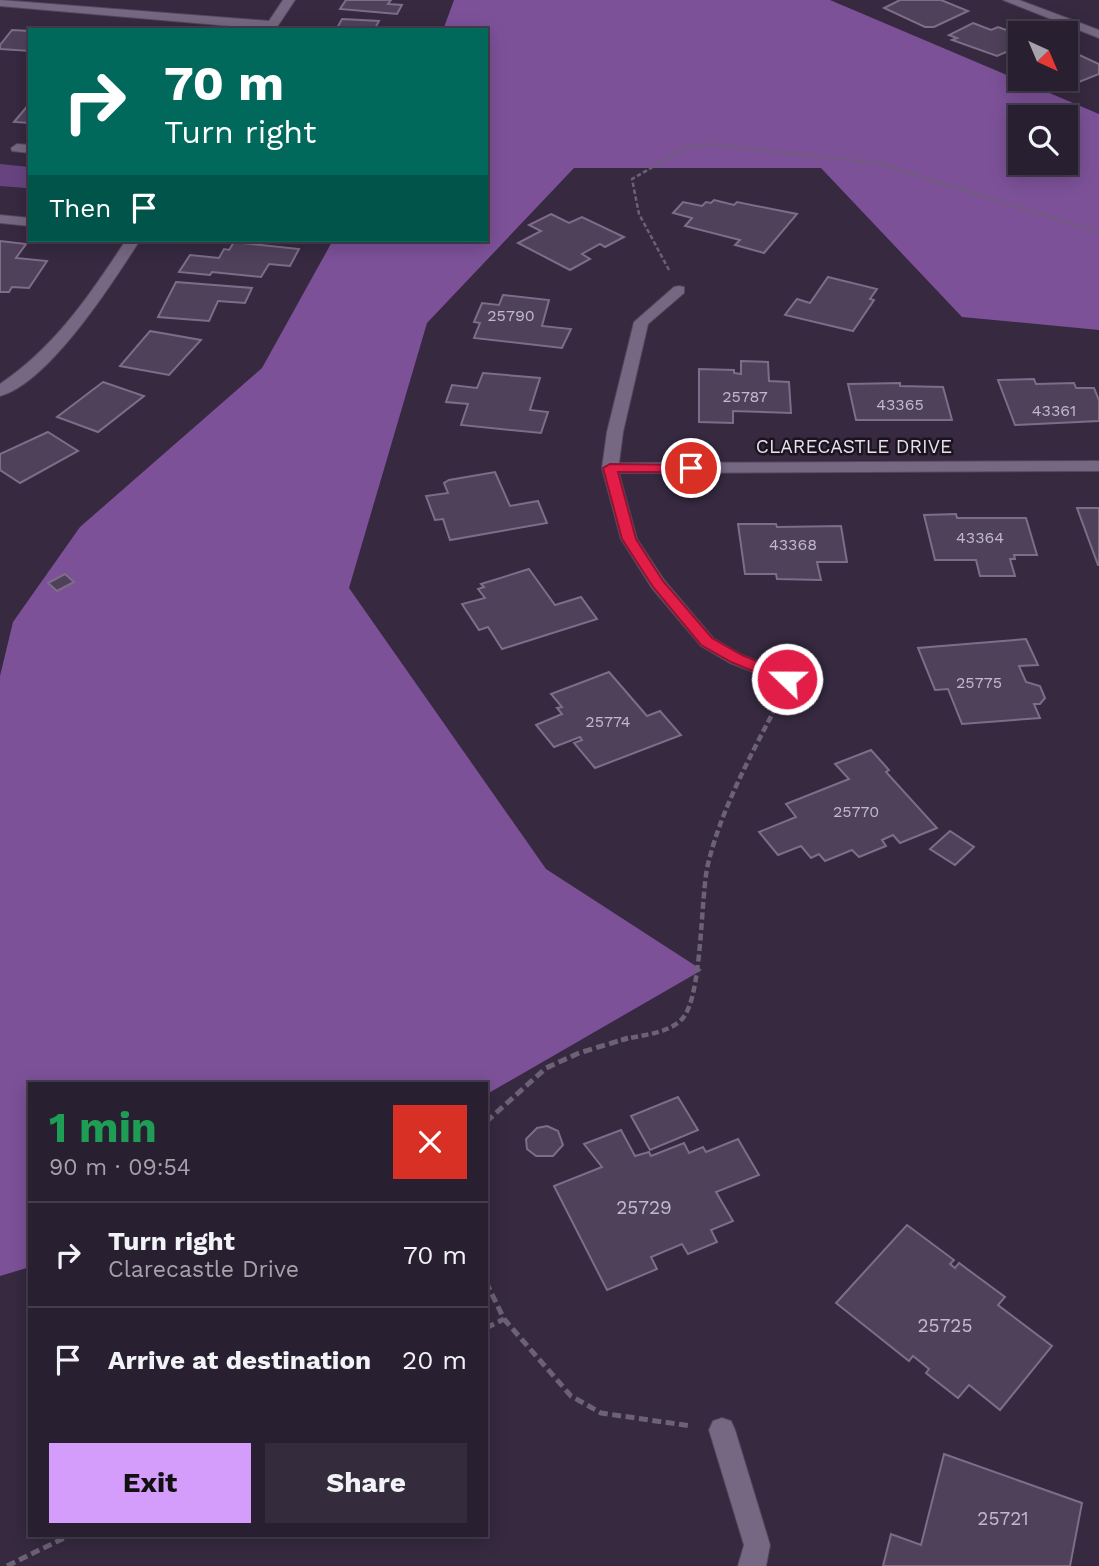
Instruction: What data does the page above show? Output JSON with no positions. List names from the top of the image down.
{
  "streets": {
    "street": ["CLARECASTLE DRIVE"]
  },
  "house_numbers": [
    "25790",
    "25787",
    "43365",
    "43361",
    "43364",
    "43368",
    "25775",
    "25774",
    "25770",
    "25729",
    "25725",
    "25721"
  ],
  "north": "bottom right",
  "page": {
    "turn": ["70 m", "Turn right"],
    "then": "Then",
    "heading": ["1 min", "90 m · 09:54"],
    "list": [
      {
        "name": "Turn right",
        "note": "Clarecastle Drive",
        "value": "70 m"
      },
      {
        "name": "Arrive at destination",
        "value": "20 m"
      }
    ],
    "buttons": ["Exit", "Share"]
  }
}
